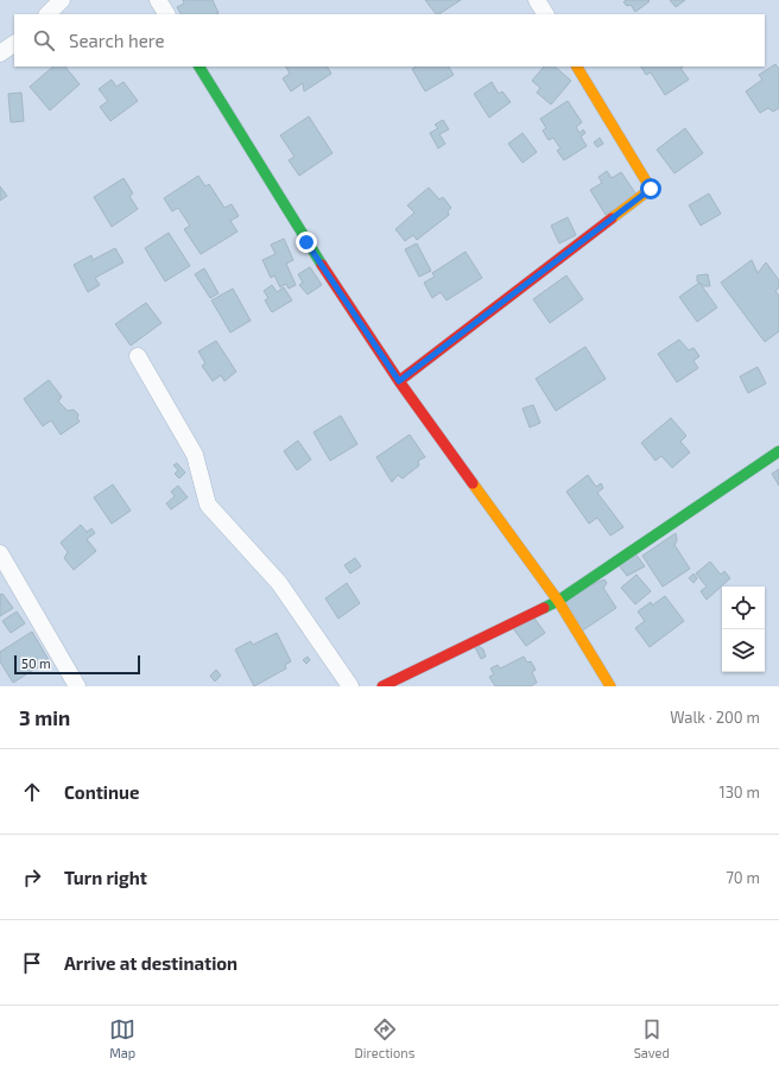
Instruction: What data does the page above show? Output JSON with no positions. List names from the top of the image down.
{
  "scale_bar": "50 m",
  "page": {
    "search": "Search here",
    "scale": "50 m",
    "heading": ["3 min", "Walk · 200 m"],
    "list": [
      ["Continue", "130 m"],
      ["Turn right", "70 m"],
      "Arrive at destination"
    ],
    "nav": ["Map", "Directions", "Saved"]
  }
}
